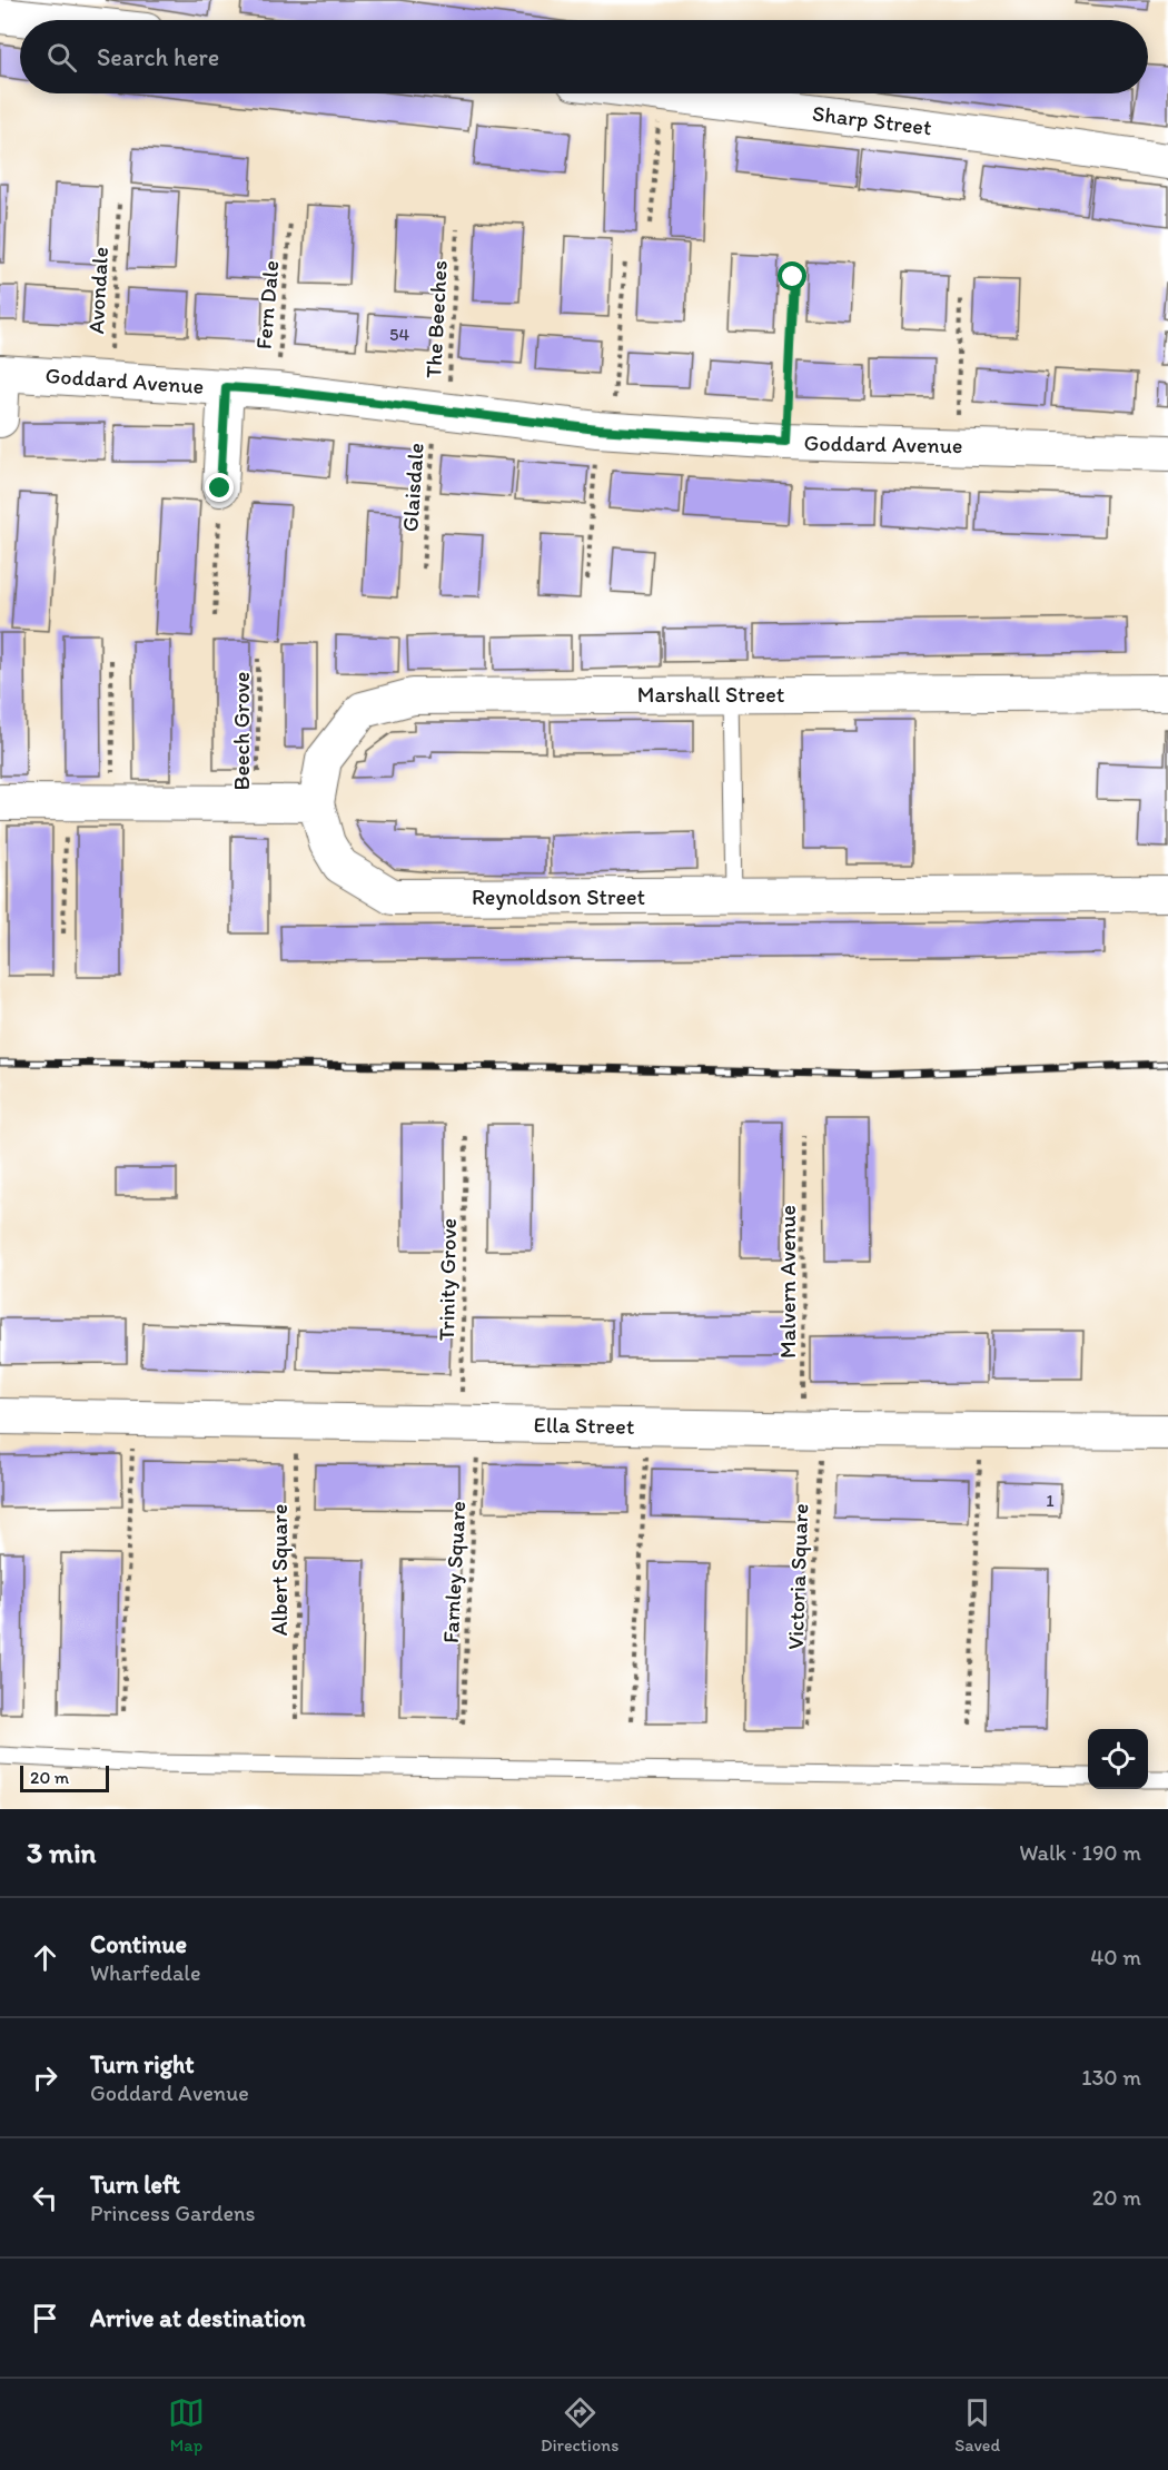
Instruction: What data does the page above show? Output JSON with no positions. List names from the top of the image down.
{
  "streets": {
    "street": [
      "Sharp Street",
      "Goddard Avenue",
      "Marshall Street",
      "Reynoldson Street",
      "Ella Street"
    ],
    "path": [
      "Avondale",
      "Fern Dale",
      "The Beeches",
      "Glaisdale",
      "Beech Grove",
      "Trinity Grove",
      "Malvern Avenue",
      "Albert Square",
      "Farnley Square",
      "Victoria Square"
    ]
  },
  "crossings": [
    ["Avondale", "Goddard Avenue"],
    ["Fern Dale", "Goddard Avenue"],
    ["The Beeches", "Goddard Avenue"],
    ["The Beeches", "Glaisdale"],
    ["Goddard Avenue", "Glaisdale"],
    ["Marshall Street", "Reynoldson Street"],
    ["Trinity Grove", "Ella Street"],
    ["Trinity Grove", "Farnley Square"],
    ["Malvern Avenue", "Ella Street"],
    ["Malvern Avenue", "Victoria Square"],
    ["Ella Street", "Albert Square"],
    ["Ella Street", "Farnley Square"],
    ["Ella Street", "Victoria Square"]
  ],
  "house_numbers": ["54", "1"],
  "scale_bar": "20 m",
  "page": {
    "search": "Search here",
    "scale": "20 m",
    "heading": ["3 min", "Walk · 190 m"],
    "list": [
      ["Continue", "Wharfedale", "40 m"],
      ["Turn right", "Goddard Avenue", "130 m"],
      ["Turn left", "Princess Gardens", "20 m"],
      "Arrive at destination"
    ],
    "nav": ["Map", "Directions", "Saved"]
  }
}
